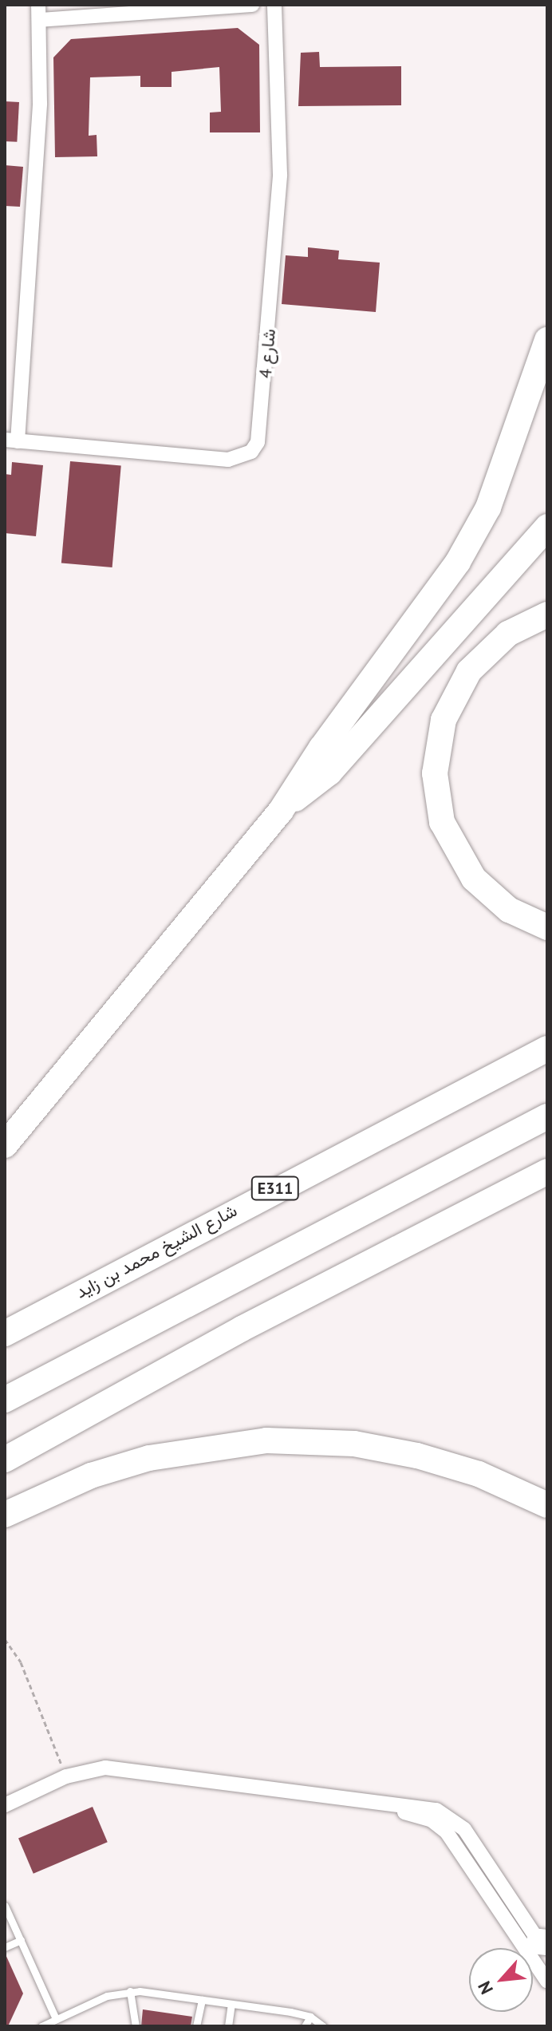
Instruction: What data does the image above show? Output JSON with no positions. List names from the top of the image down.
{
  "streets": {
    "highway": ["E311", "شارع الشيخ محمد بن زايد"],
    "street": ["شارع 4"]
  },
  "north": "bottom left"
}
